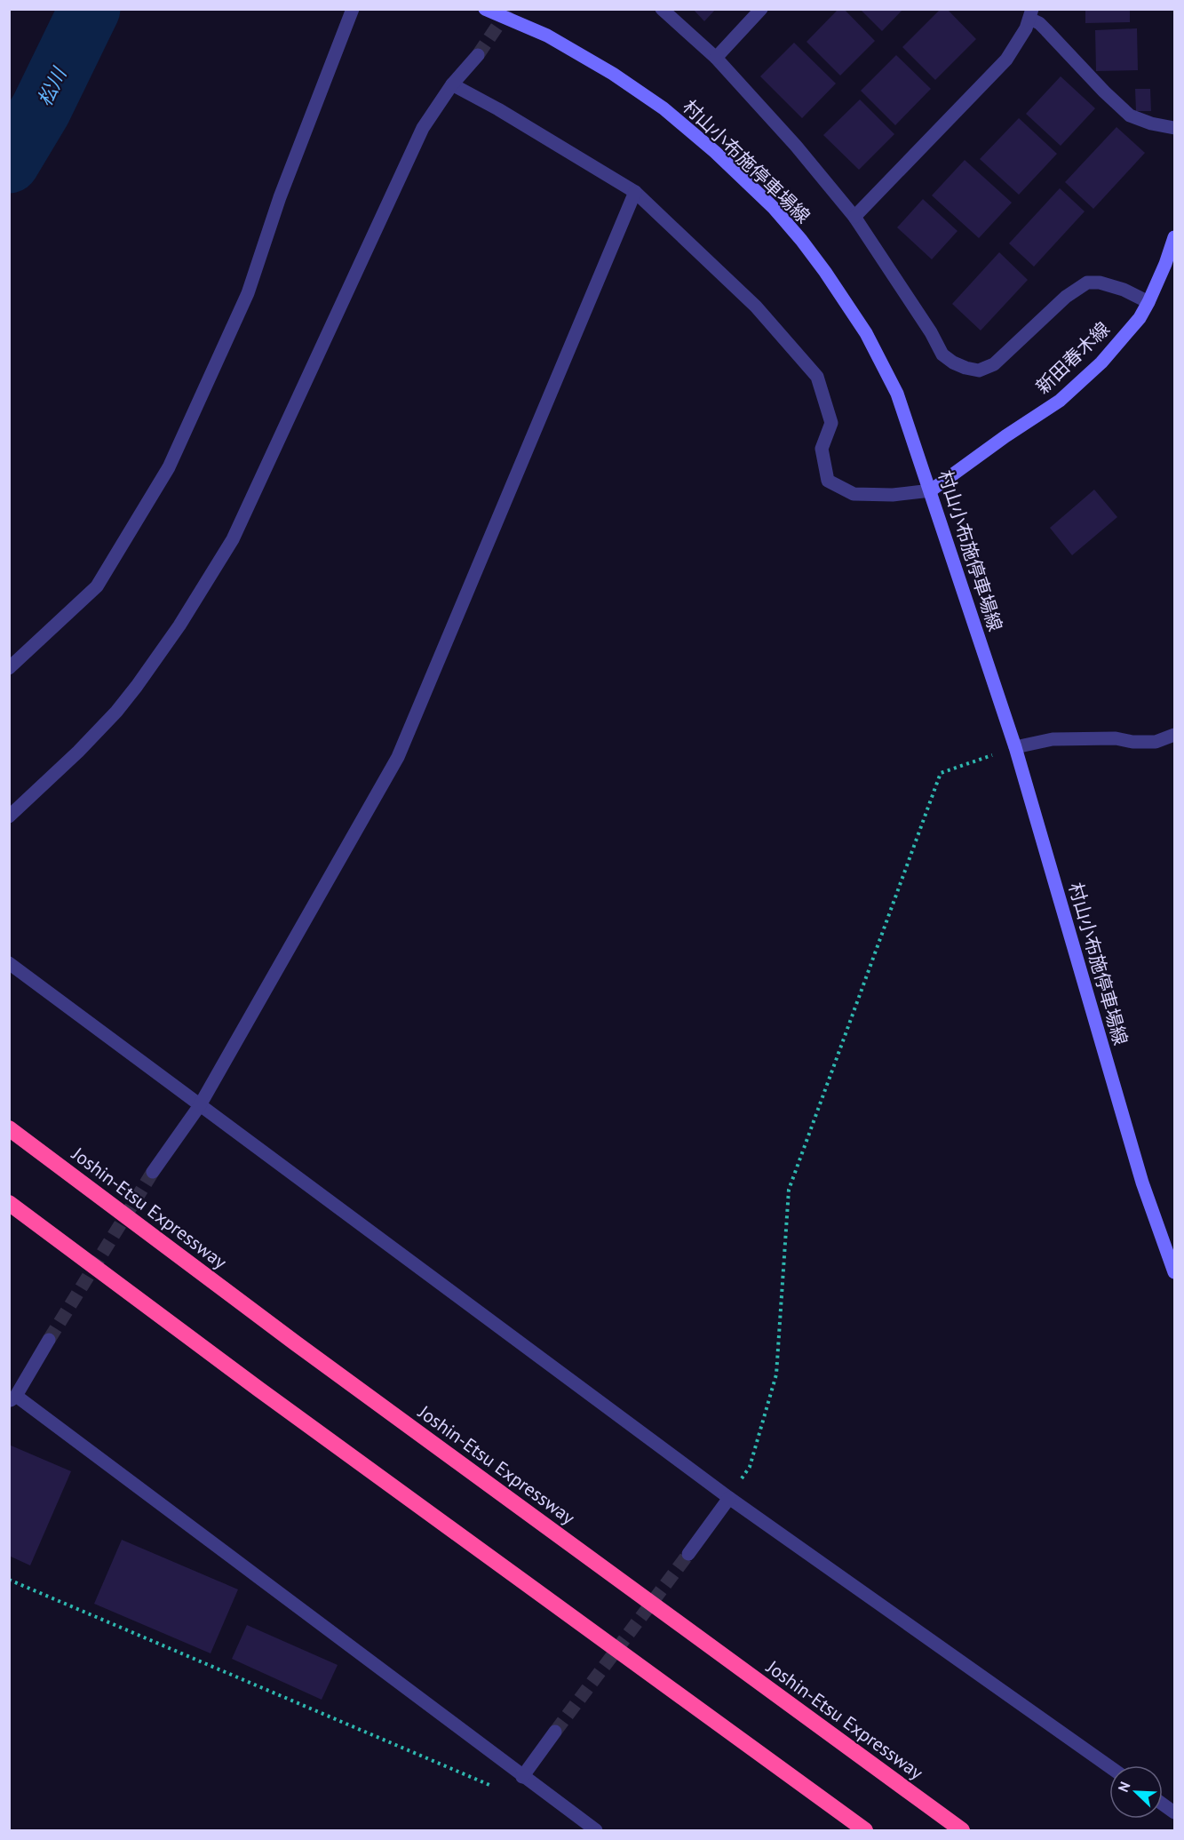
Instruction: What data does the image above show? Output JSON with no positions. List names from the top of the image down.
{
  "streets": {
    "highway": ["Joshin-Etsu Expressway"],
    "main road": ["村山小布施停車場線", "新田春木線"]
  },
  "crossings": [
    ["村山小布施停車場線", "新田春木線"]
  ],
  "water": ["松川"],
  "north": "top left"
}
